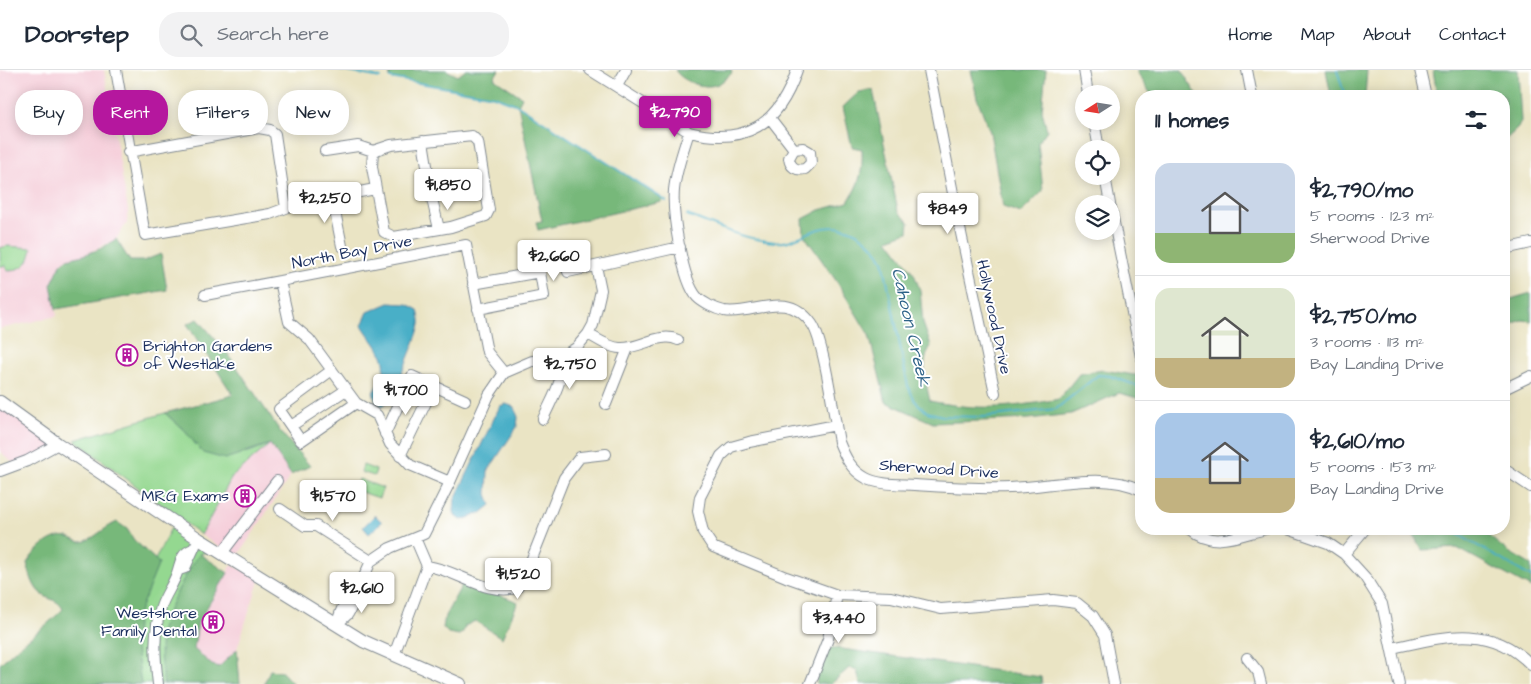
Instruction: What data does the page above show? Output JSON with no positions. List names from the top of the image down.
{
  "streets": {
    "street": ["North Bay Drive", "Hollywood Drive", "Sherwood Drive"]
  },
  "water": ["Cahoon Creek"],
  "places": {
    "building": ["Brighton Gardens of Westlake", "MRG Exams", "Westshore Family Dental"]
  },
  "north": "left",
  "page": {
    "header": "Doorstep",
    "search": "Search here",
    "nav": [
      "Home",
      "Map",
      "About",
      "Contact"
    ],
    "chip": [
      "Buy",
      "Rent",
      "Filters",
      "New"
    ],
    "heading": "11 homes",
    "price": [
      "$2,790",
      "$1,850",
      "$2,250",
      "$849",
      "$2,660",
      "$2,750",
      "$1,700",
      "$1,570",
      "$1,520",
      "$2,610",
      "$3,440"
    ],
    "list": [
      {
        "name": "$2,790/mo",
        "note": "5 rooms · 123 m² · Sherwood Drive"
      },
      {
        "name": "$2,750/mo",
        "note": "3 rooms · 113 m² · Bay Landing Drive"
      },
      {
        "name": "$2,610/mo",
        "note": "5 rooms · 153 m² · Bay Landing Drive"
      }
    ]
  }
}
